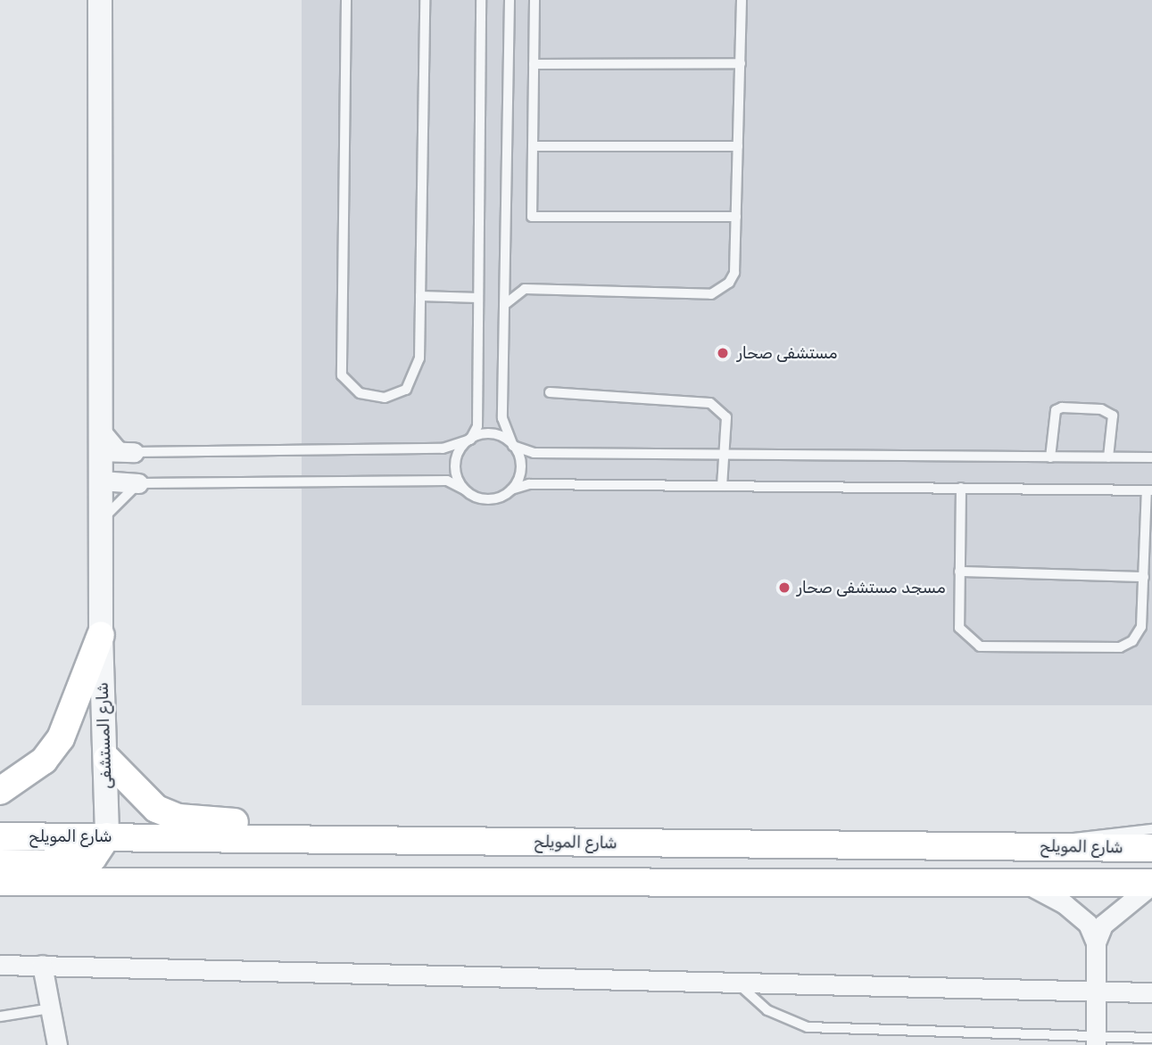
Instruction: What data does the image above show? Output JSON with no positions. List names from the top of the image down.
{
  "streets": {
    "main road": ["شارع المويلح"],
    "street": ["شارع المستشفى"]
  },
  "crossings": [
    ["شارع المستشفى", "شارع المويلح"]
  ],
  "places": ["مستشفى صحار", "مسجد مستشفى صحار"]
}
